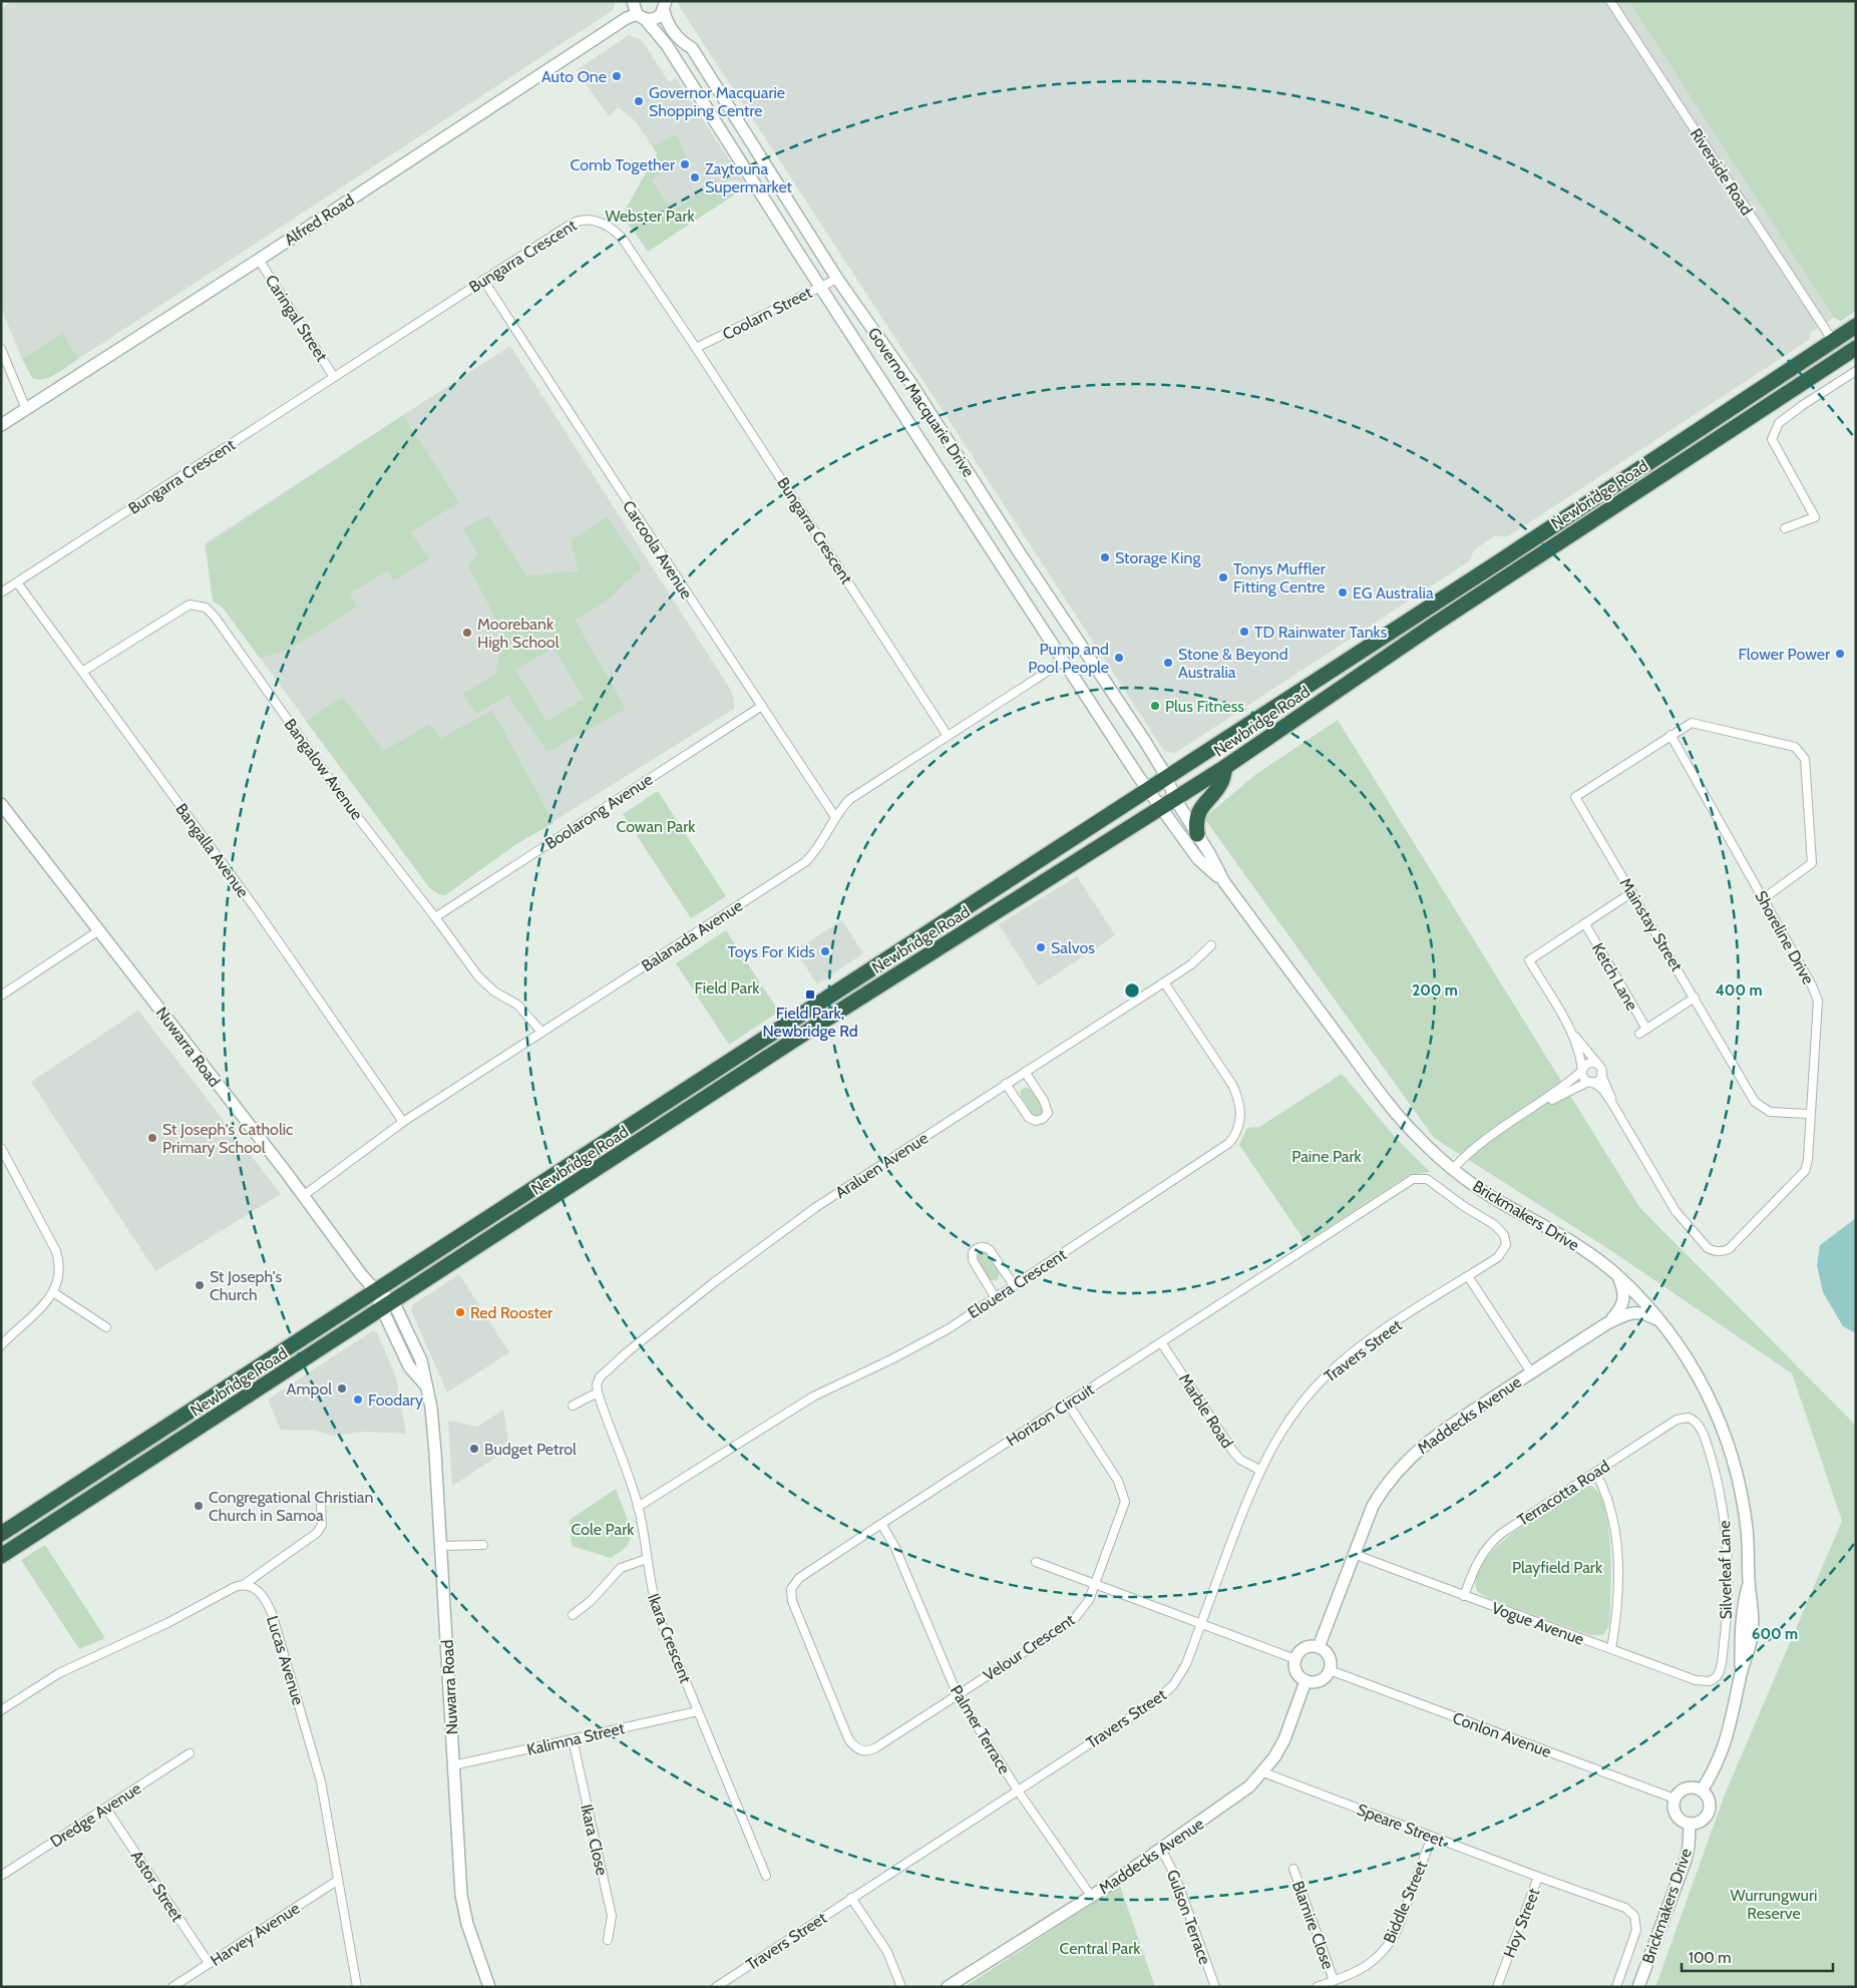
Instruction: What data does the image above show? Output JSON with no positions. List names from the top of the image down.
{
  "streets": {
    "highway": ["Newbridge Road"],
    "street": [
      "Riverside Road",
      "Alfred Road",
      "Bungarra Crescent",
      "Coolarn Street",
      "Caringal Street",
      "Governor Macquarie Drive",
      "Carcoola Avenue",
      "Bangalow Avenue",
      "Boolarong Avenue",
      "Bangalla Avenue",
      "Mainstay Street",
      "Balanada Avenue",
      "Shoreline Drive",
      "Ketch Lane",
      "Nuwarra Road",
      "Araluen Avenue",
      "Brickmakers Drive",
      "Elouera Crescent",
      "Travers Street",
      "Marble Road",
      "Horizon Circuit",
      "Maddecks Avenue",
      "Terracotta Road",
      "Silverleaf Lane",
      "Vogue Avenue",
      "Ikara Crescent",
      "Velour Crescent",
      "Lucas Avenue",
      "Palmer Terrace",
      "Conlon Avenue",
      "Kalimna Street",
      "Dredge Avenue",
      "Speare Street",
      "Ikara Close",
      "Astor Street",
      "Biddle Street",
      "Gulson Terrace",
      "Hoy Street",
      "Blamire Close",
      "Harvey Avenue"
    ]
  },
  "crossings": [
    ["Riverside Road", "Newbridge Road"],
    ["Alfred Road", "Caringal Street"],
    ["Alfred Road", "Governor Macquarie Drive"],
    ["Bungarra Crescent", "Coolarn Street"],
    ["Bungarra Crescent", "Caringal Street"],
    ["Bungarra Crescent", "Carcoola Avenue"],
    ["Bungarra Crescent", "Bangalla Avenue"],
    ["Bungarra Crescent", "Balanada Avenue"],
    ["Coolarn Street", "Governor Macquarie Drive"],
    ["Governor Macquarie Drive", "Newbridge Road"],
    ["Governor Macquarie Drive", "Balanada Avenue"],
    ["Governor Macquarie Drive", "Brickmakers Drive"],
    ["Newbridge Road", "Nuwarra Road"],
    ["Newbridge Road", "Brickmakers Drive"],
    ["Carcoola Avenue", "Boolarong Avenue"],
    ["Carcoola Avenue", "Balanada Avenue"],
    ["Bangalow Avenue", "Boolarong Avenue"],
    ["Bangalow Avenue", "Bangalla Avenue"],
    ["Bangalow Avenue", "Balanada Avenue"],
    ["Bangalla Avenue", "Balanada Avenue"],
    ["Mainstay Street", "Shoreline Drive"],
    ["Mainstay Street", "Ketch Lane"],
    ["Balanada Avenue", "Nuwarra Road"],
    ["Nuwarra Road", "Kalimna Street"],
    ["Araluen Avenue", "Elouera Crescent"],
    ["Araluen Avenue", "Ikara Crescent"],
    ["Brickmakers Drive", "Maddecks Avenue"],
    ["Brickmakers Drive", "Conlon Avenue"],
    ["Elouera Crescent", "Ikara Crescent"],
    ["Travers Street", "Marble Road"],
    ["Travers Street", "Horizon Circuit"],
    ["Travers Street", "Palmer Terrace"],
    ["Marble Road", "Horizon Circuit"],
    ["Horizon Circuit", "Velour Crescent"],
    ["Horizon Circuit", "Palmer Terrace"],
    ["Maddecks Avenue", "Vogue Avenue"],
    ["Maddecks Avenue", "Palmer Terrace"],
    ["Maddecks Avenue", "Conlon Avenue"],
    ["Maddecks Avenue", "Speare Street"],
    ["Maddecks Avenue", "Gulson Terrace"],
    ["Terracotta Road", "Silverleaf Lane"],
    ["Terracotta Road", "Vogue Avenue"],
    ["Silverleaf Lane", "Vogue Avenue"],
    ["Ikara Crescent", "Kalimna Street"],
    ["Velour Crescent", "Palmer Terrace"],
    ["Lucas Avenue", "Harvey Avenue"],
    ["Kalimna Street", "Ikara Close"],
    ["Dredge Avenue", "Astor Street"],
    ["Speare Street", "Biddle Street"],
    ["Speare Street", "Hoy Street"],
    ["Astor Street", "Harvey Avenue"],
    ["Biddle Street", "Blamire Close"]
  ],
  "parks": [
    "Webster Park",
    "Cowan Park",
    "Field Park",
    "Paine Park",
    "Cole Park",
    "Playfield Park",
    "Wurrungwuri Reserve",
    "Central Park"
  ],
  "places": {
    "other": [
      "Auto One",
      "Governor Macquarie Shopping Centre",
      "Comb Together",
      "Zaytouna Supermarket",
      "Storage King",
      "Tonys Muffler Fitting Centre",
      "EG Australia",
      "TD Rainwater Tanks",
      "Moorebank High School",
      "Flower Power",
      "Pump and Pool People",
      "Stone & Beyond Australia",
      "Plus Fitness",
      "Salvos",
      "Toys For Kids",
      "St Joseph's Catholic Primary School",
      "St Joseph's Church",
      "Red Rooster",
      "Ampol",
      "Foodary",
      "Budget Petrol",
      "Congregational Christian Church in Samoa"
    ],
    "transit": ["Field Park, Newbridge Rd"]
  },
  "scale_bar": "100 m",
  "rings": ["200 m", "400 m", "600 m"]
}
